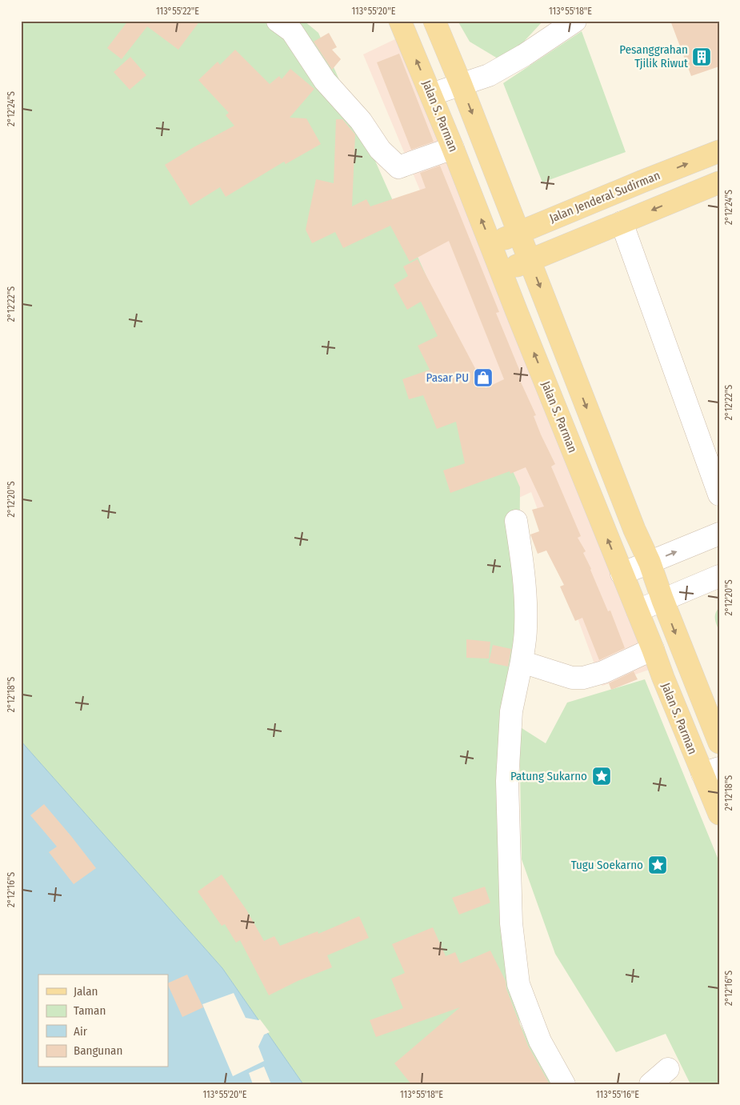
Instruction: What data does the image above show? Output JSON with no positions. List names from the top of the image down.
{
  "streets": {
    "main road": ["Jalan S. Parman", "Jalan Jenderal Sudirman"]
  },
  "crossings": [
    ["Jalan S. Parman", "Jalan Jenderal Sudirman"]
  ],
  "places": {
    "building": ["Pesanggrahan Tjilik Riwut"],
    "shop": ["Pasar PU"],
    "place": ["Patung Sukarno", "Tugu Soekarno"]
  },
  "legend": [
    "Jalan",
    "Taman",
    "Air",
    "Bangunan"
  ],
  "coordinates": [
    "113°55'22\"E",
    "113°55'20\"E",
    "113°55'18\"E",
    "2°12'24\"S",
    "2°12'22\"S",
    "2°12'20\"S",
    "2°12'18\"S",
    "2°12'16\"S",
    "113°55'16\"E"
  ]
}
